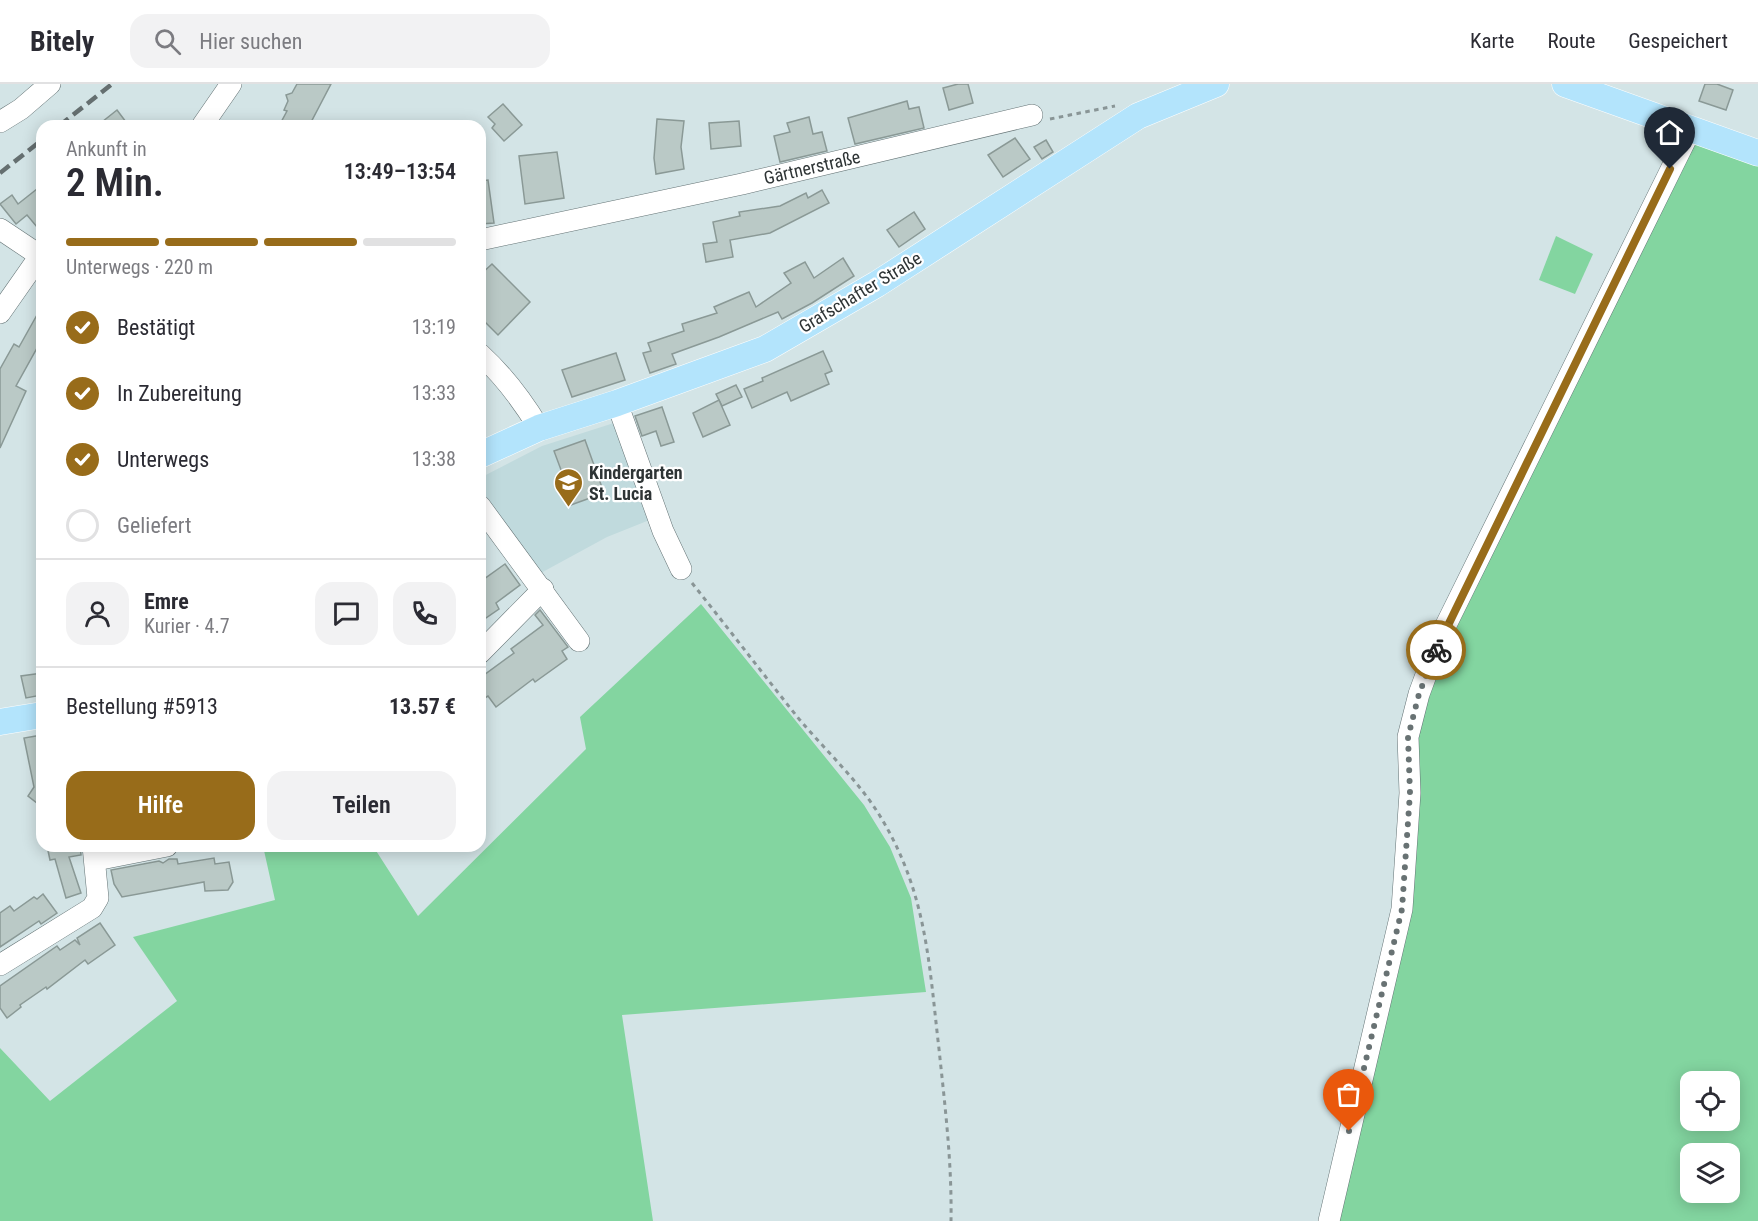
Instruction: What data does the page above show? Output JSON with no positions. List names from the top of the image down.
{
  "streets": {
    "main road": ["Grafschafter Straße"],
    "street": ["Gärtnerstraße"]
  },
  "places": {
    "school or university": ["Kindergarten St. Lucia"]
  },
  "page": {
    "header": "Bitely",
    "search": "Hier suchen",
    "nav": ["Karte", "Route", "Gespeichert"],
    "heading": ["2 Min.", "Ankunft in", "13:49–13:54"],
    "panel": [
      "Emre",
      "Kurier · 4.7",
      "Bestellung #5913",
      "13.57 €"
    ],
    "bar": "Unterwegs · 220 m",
    "list": [
      ["Bestätigt", "13:19"],
      ["In Zubereitung", "13:33"],
      ["Unterwegs", "13:38"],
      "Geliefert"
    ],
    "buttons": ["Hilfe", "Teilen"]
  }
}
